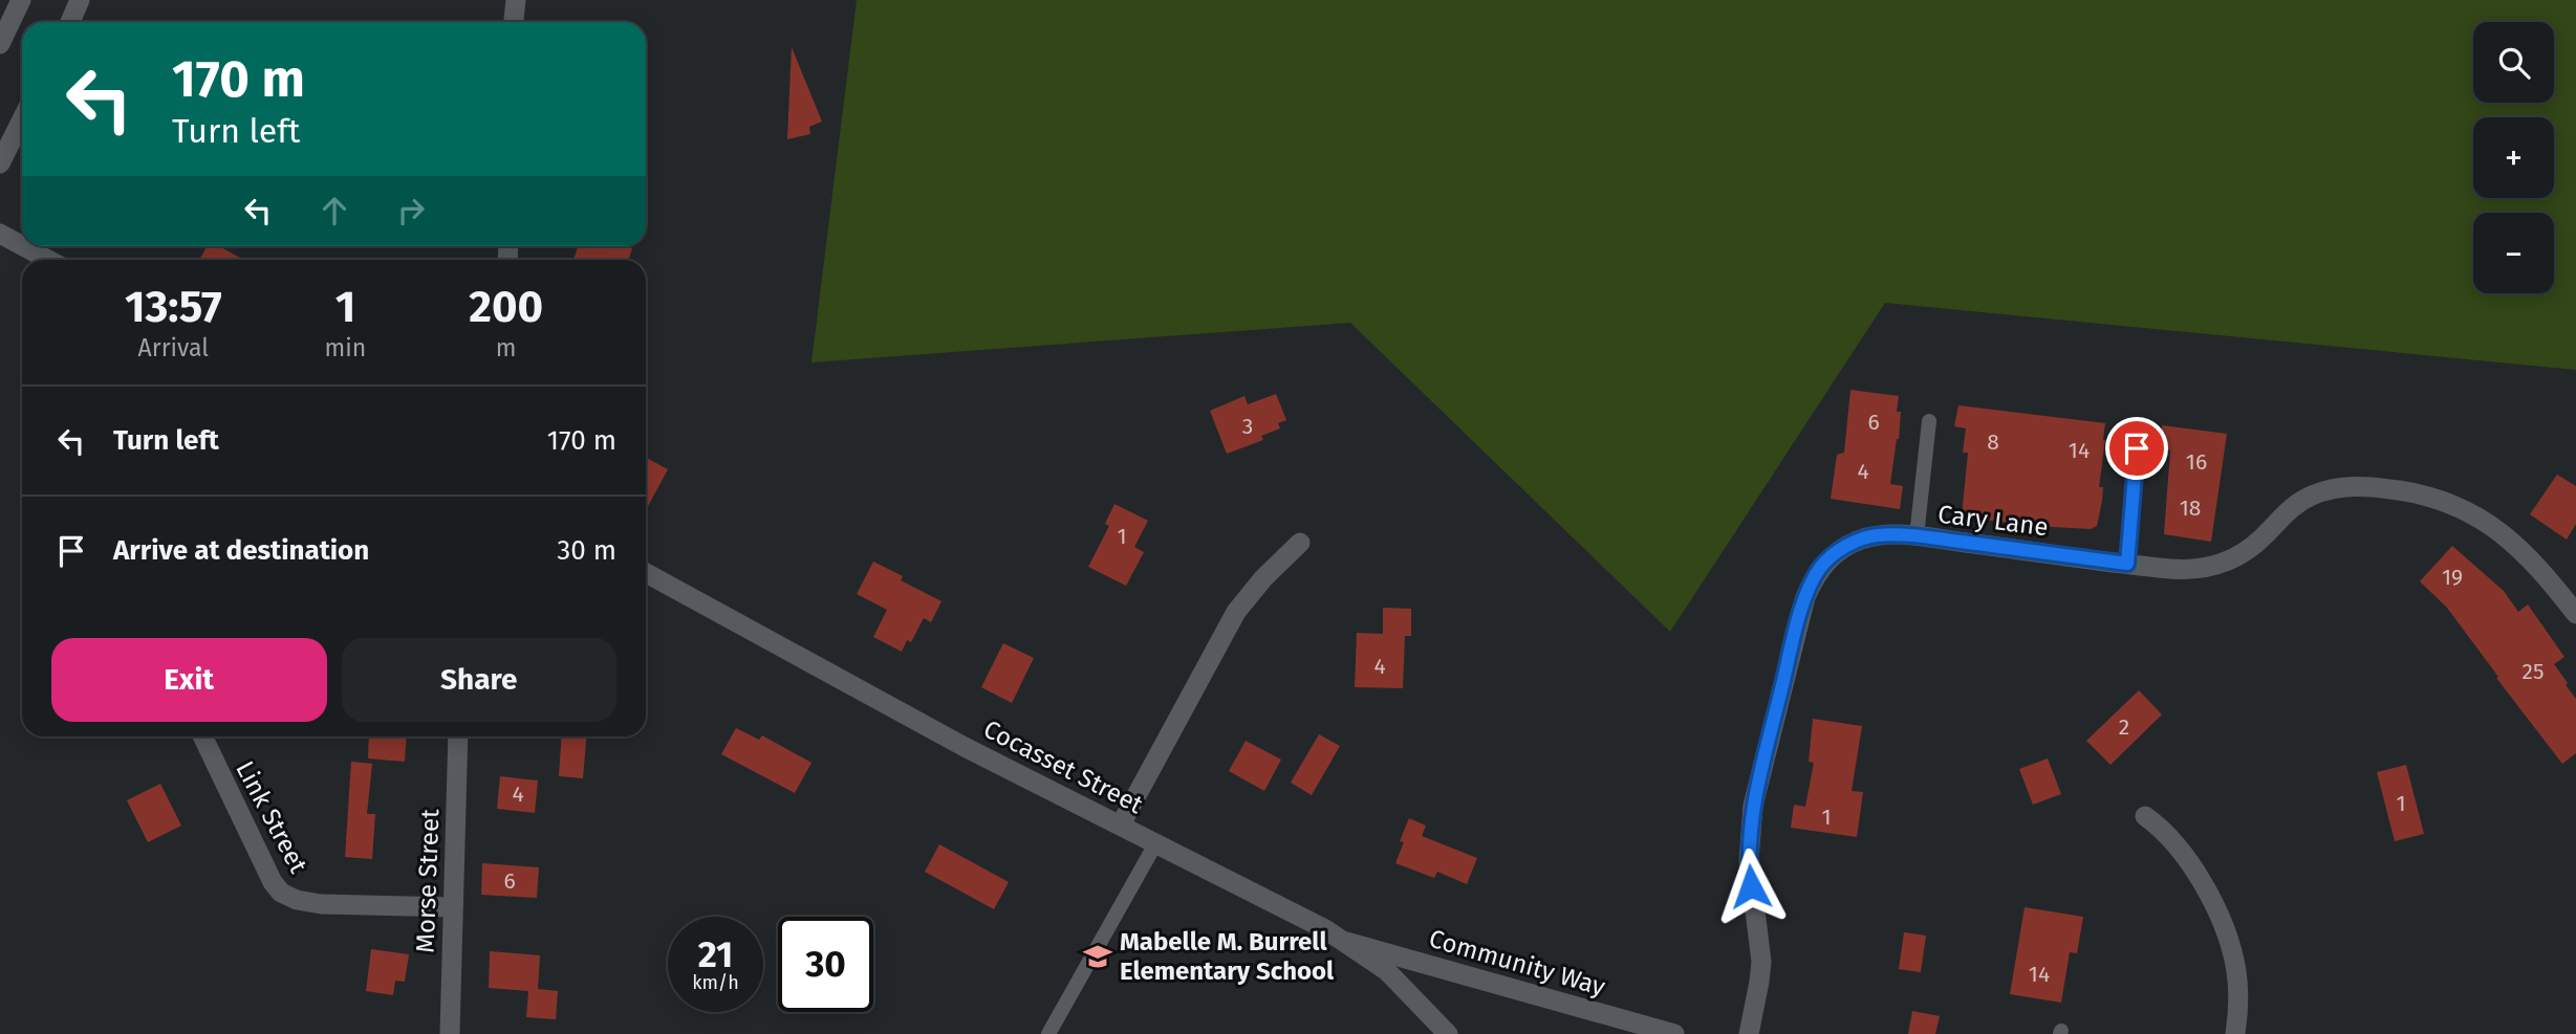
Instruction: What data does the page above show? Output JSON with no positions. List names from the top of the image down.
{
  "streets": {
    "street": [
      "Cary Lane",
      "Cocasset Street",
      "Link Street",
      "Morse Street",
      "Community Way"
    ]
  },
  "crossings": [
    ["Cocasset Street", "Community Way"],
    ["Link Street", "Morse Street"]
  ],
  "places": {
    "school or university": ["Mabelle M. Burrell Elementary School"]
  },
  "house_numbers": [
    "6",
    "3",
    "8",
    "14",
    "16",
    "4",
    "18",
    "1",
    "19",
    "4",
    "25",
    "2",
    "4",
    "1",
    "1",
    "6",
    "14"
  ],
  "page": {
    "map_buttons": ["+", "−"],
    "turn": ["170 m", "Turn left"],
    "eta": [
      "13:57",
      "Arrival",
      "1",
      "min",
      "200",
      "m"
    ],
    "list": [
      {
        "name": "Turn left",
        "value": "170 m"
      },
      {
        "name": "Arrive at destination",
        "value": "30 m"
      }
    ],
    "buttons": ["Exit", "Share"],
    "speed": "21 km/h",
    "limit": "30"
  }
}
